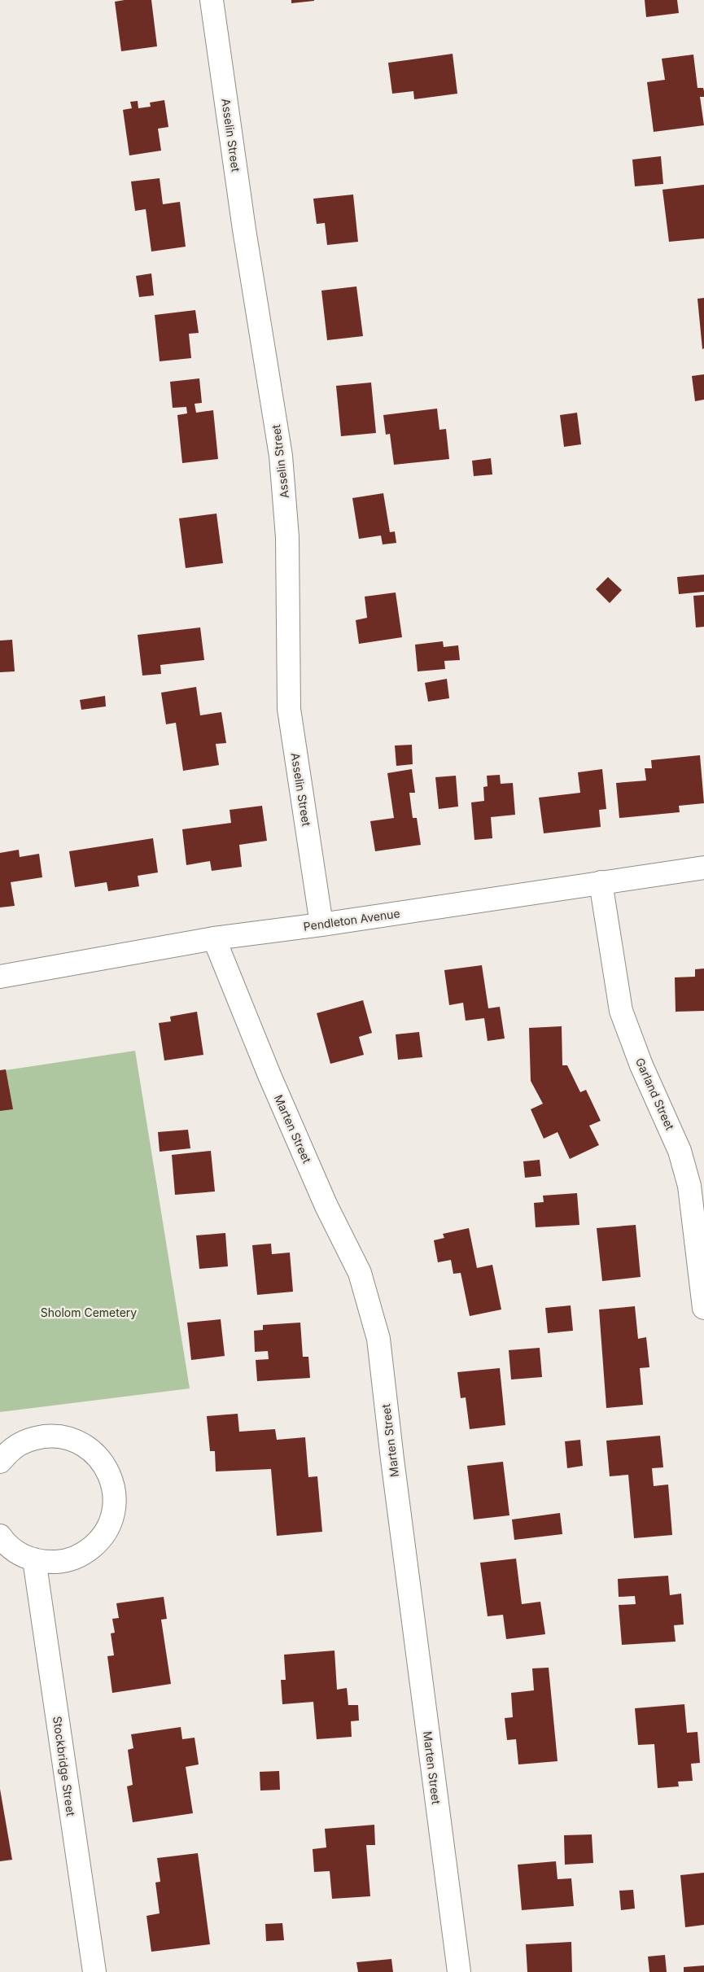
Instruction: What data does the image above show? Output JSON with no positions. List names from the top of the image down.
{
  "streets": {
    "street": [
      "Asselin Street",
      "Pendleton Avenue",
      "Garland Street",
      "Marten Street",
      "Stockbridge Street"
    ]
  },
  "crossings": [
    ["Asselin Street", "Pendleton Avenue"],
    ["Pendleton Avenue", "Garland Street"],
    ["Pendleton Avenue", "Marten Street"]
  ],
  "parks": ["Sholom Cemetery"]
}
